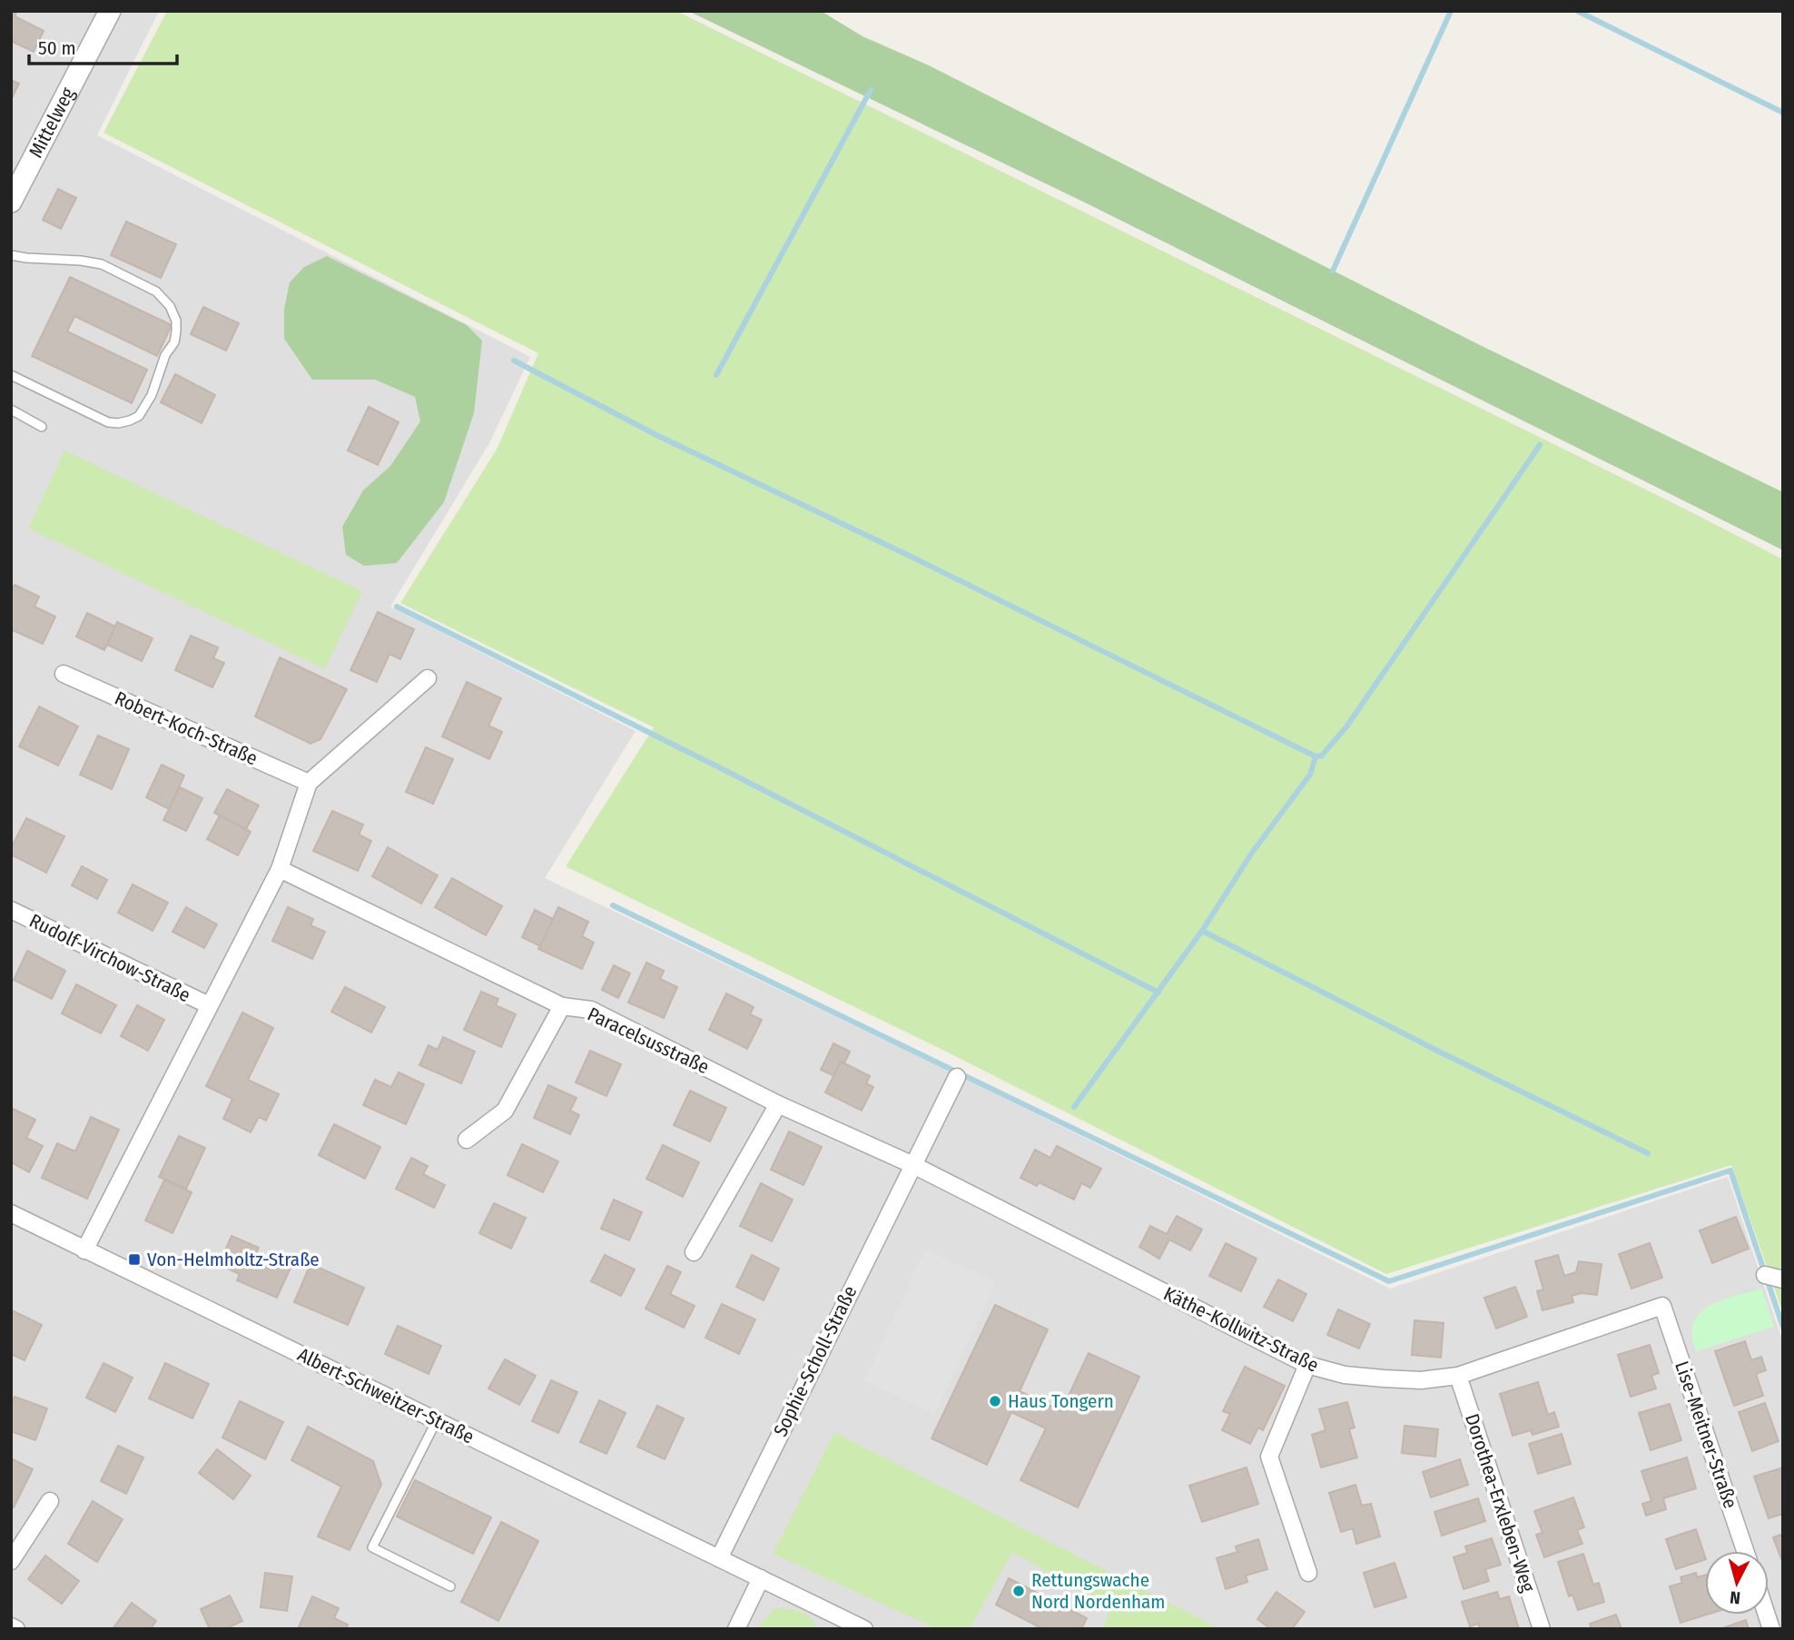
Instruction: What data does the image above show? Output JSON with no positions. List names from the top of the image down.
{
  "streets": {
    "street": [
      "Mittelweg",
      "Robert-Koch-Straße",
      "Rudolf-Virchow-Straße",
      "Paracelsusstraße",
      "Käthe-Kollwitz-Straße",
      "Sophie-Scholl-Straße",
      "Albert-Schweitzer-Straße",
      "Lise-Meitner-Straße",
      "Dorothea-Erxleben-Weg"
    ]
  },
  "crossings": [
    ["Paracelsusstraße", "Käthe-Kollwitz-Straße"],
    ["Paracelsusstraße", "Sophie-Scholl-Straße"],
    ["Käthe-Kollwitz-Straße", "Sophie-Scholl-Straße"],
    ["Käthe-Kollwitz-Straße", "Lise-Meitner-Straße"],
    ["Käthe-Kollwitz-Straße", "Dorothea-Erxleben-Weg"],
    ["Sophie-Scholl-Straße", "Albert-Schweitzer-Straße"]
  ],
  "places": {
    "transit": ["Von-Helmholtz-Straße"],
    "other": ["Haus Tongern", "Rettungswache Nord Nordenham"]
  },
  "scale_bar": "50 m",
  "north": "bottom"
}
